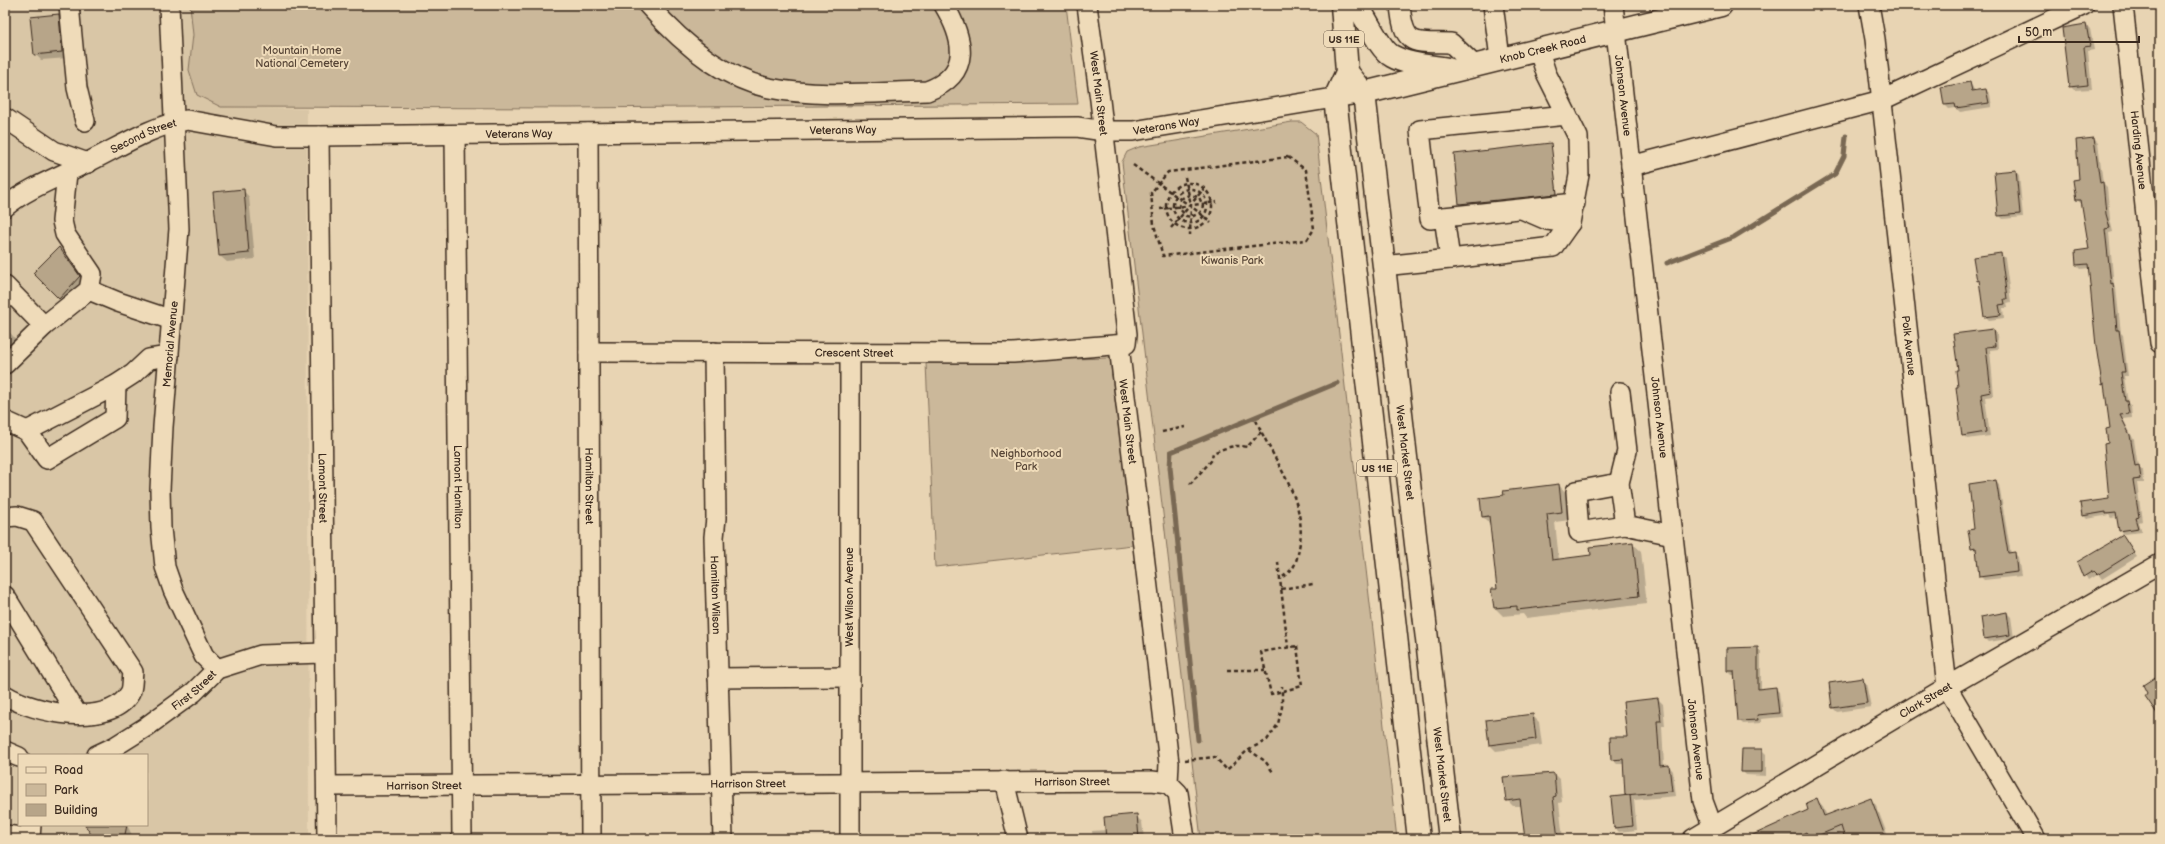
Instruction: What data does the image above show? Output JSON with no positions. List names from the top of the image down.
{
  "streets": {
    "main road": ["US 11E", "Knob Creek Road", "West Market Street"],
    "street": [
      "West Main Street",
      "Johnson Avenue",
      "Veterans Way",
      "Second Street",
      "Harding Avenue",
      "Memorial Avenue",
      "Polk Avenue",
      "Crescent Street",
      "Hamilton Street",
      "Lamont Hamilton",
      "Lamont Street",
      "Hamilton Wilson",
      "West Wilson Avenue",
      "First Street",
      "Clark Street",
      "Harrison Street"
    ]
  },
  "crossings": [
    ["US 11E", "Veterans Way"],
    ["Knob Creek Road", "Johnson Avenue"],
    ["Knob Creek Road", "Veterans Way"],
    ["Knob Creek Road", "West Market Street"],
    ["West Main Street", "Veterans Way"],
    ["West Main Street", "Crescent Street"],
    ["West Main Street", "Harrison Street"],
    ["Johnson Avenue", "Clark Street"],
    ["Veterans Way", "Second Street"],
    ["Veterans Way", "West Market Street"],
    ["Veterans Way", "Hamilton Street"],
    ["Veterans Way", "Lamont Hamilton"],
    ["Veterans Way", "Lamont Street"],
    ["Second Street", "Memorial Avenue"],
    ["Second Street", "Lamont Street"],
    ["Memorial Avenue", "First Street"],
    ["Polk Avenue", "Clark Street"],
    ["Crescent Street", "Hamilton Street"],
    ["Crescent Street", "Hamilton Wilson"],
    ["Crescent Street", "West Wilson Avenue"],
    ["Hamilton Street", "Harrison Street"],
    ["Lamont Hamilton", "Harrison Street"],
    ["Lamont Street", "First Street"],
    ["Lamont Street", "Harrison Street"],
    ["Hamilton Wilson", "Harrison Street"],
    ["West Wilson Avenue", "Harrison Street"]
  ],
  "parks": ["Mountain Home National Cemetery", "Kiwanis Park", "Neighborhood Park"],
  "legend": ["Road", "Park", "Building"],
  "scale_bar": "50 m"
}
